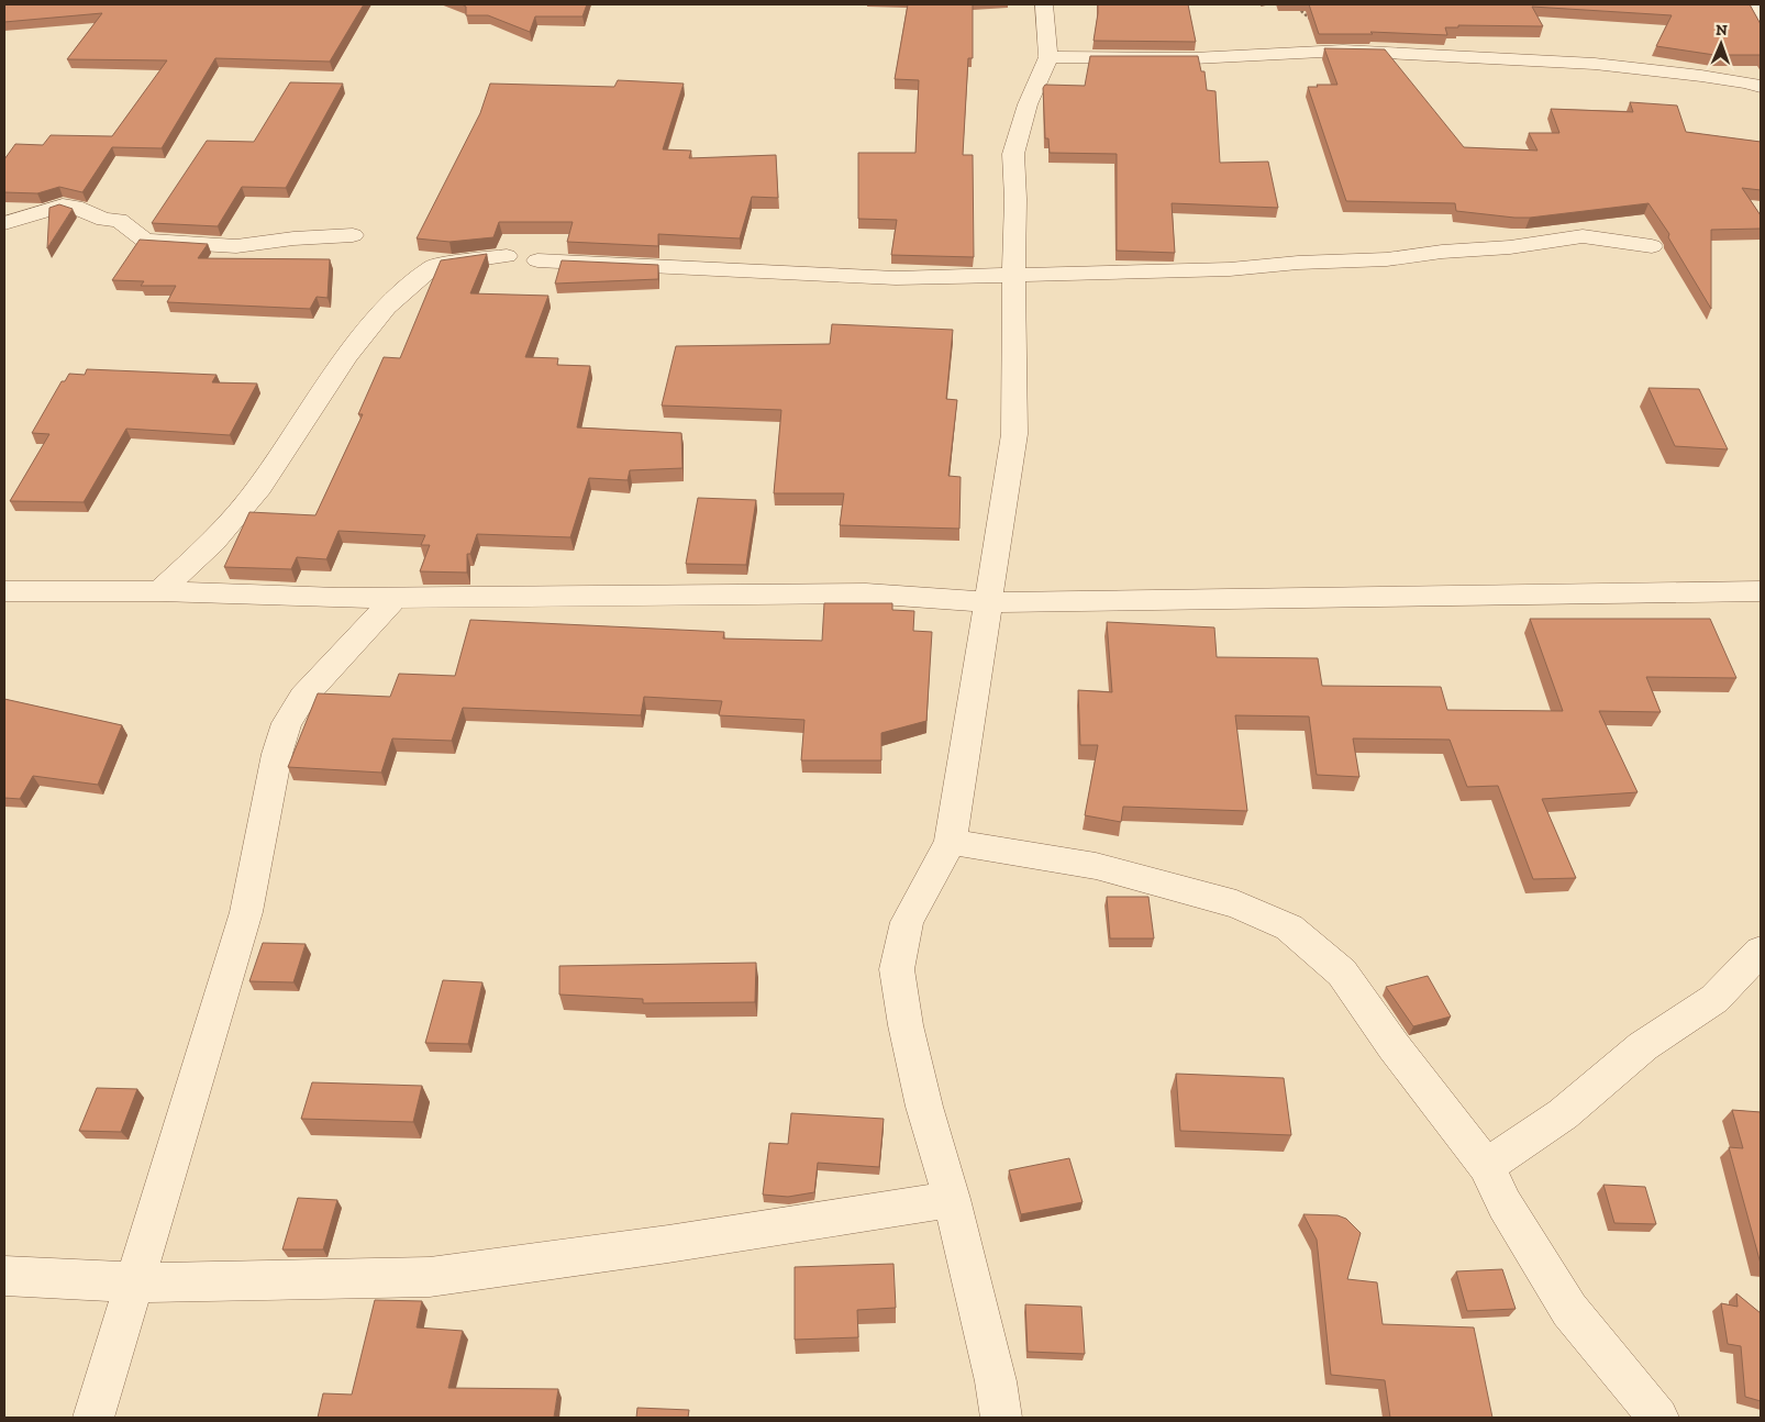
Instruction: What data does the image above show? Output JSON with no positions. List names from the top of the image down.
{
  "north": "top"
}
